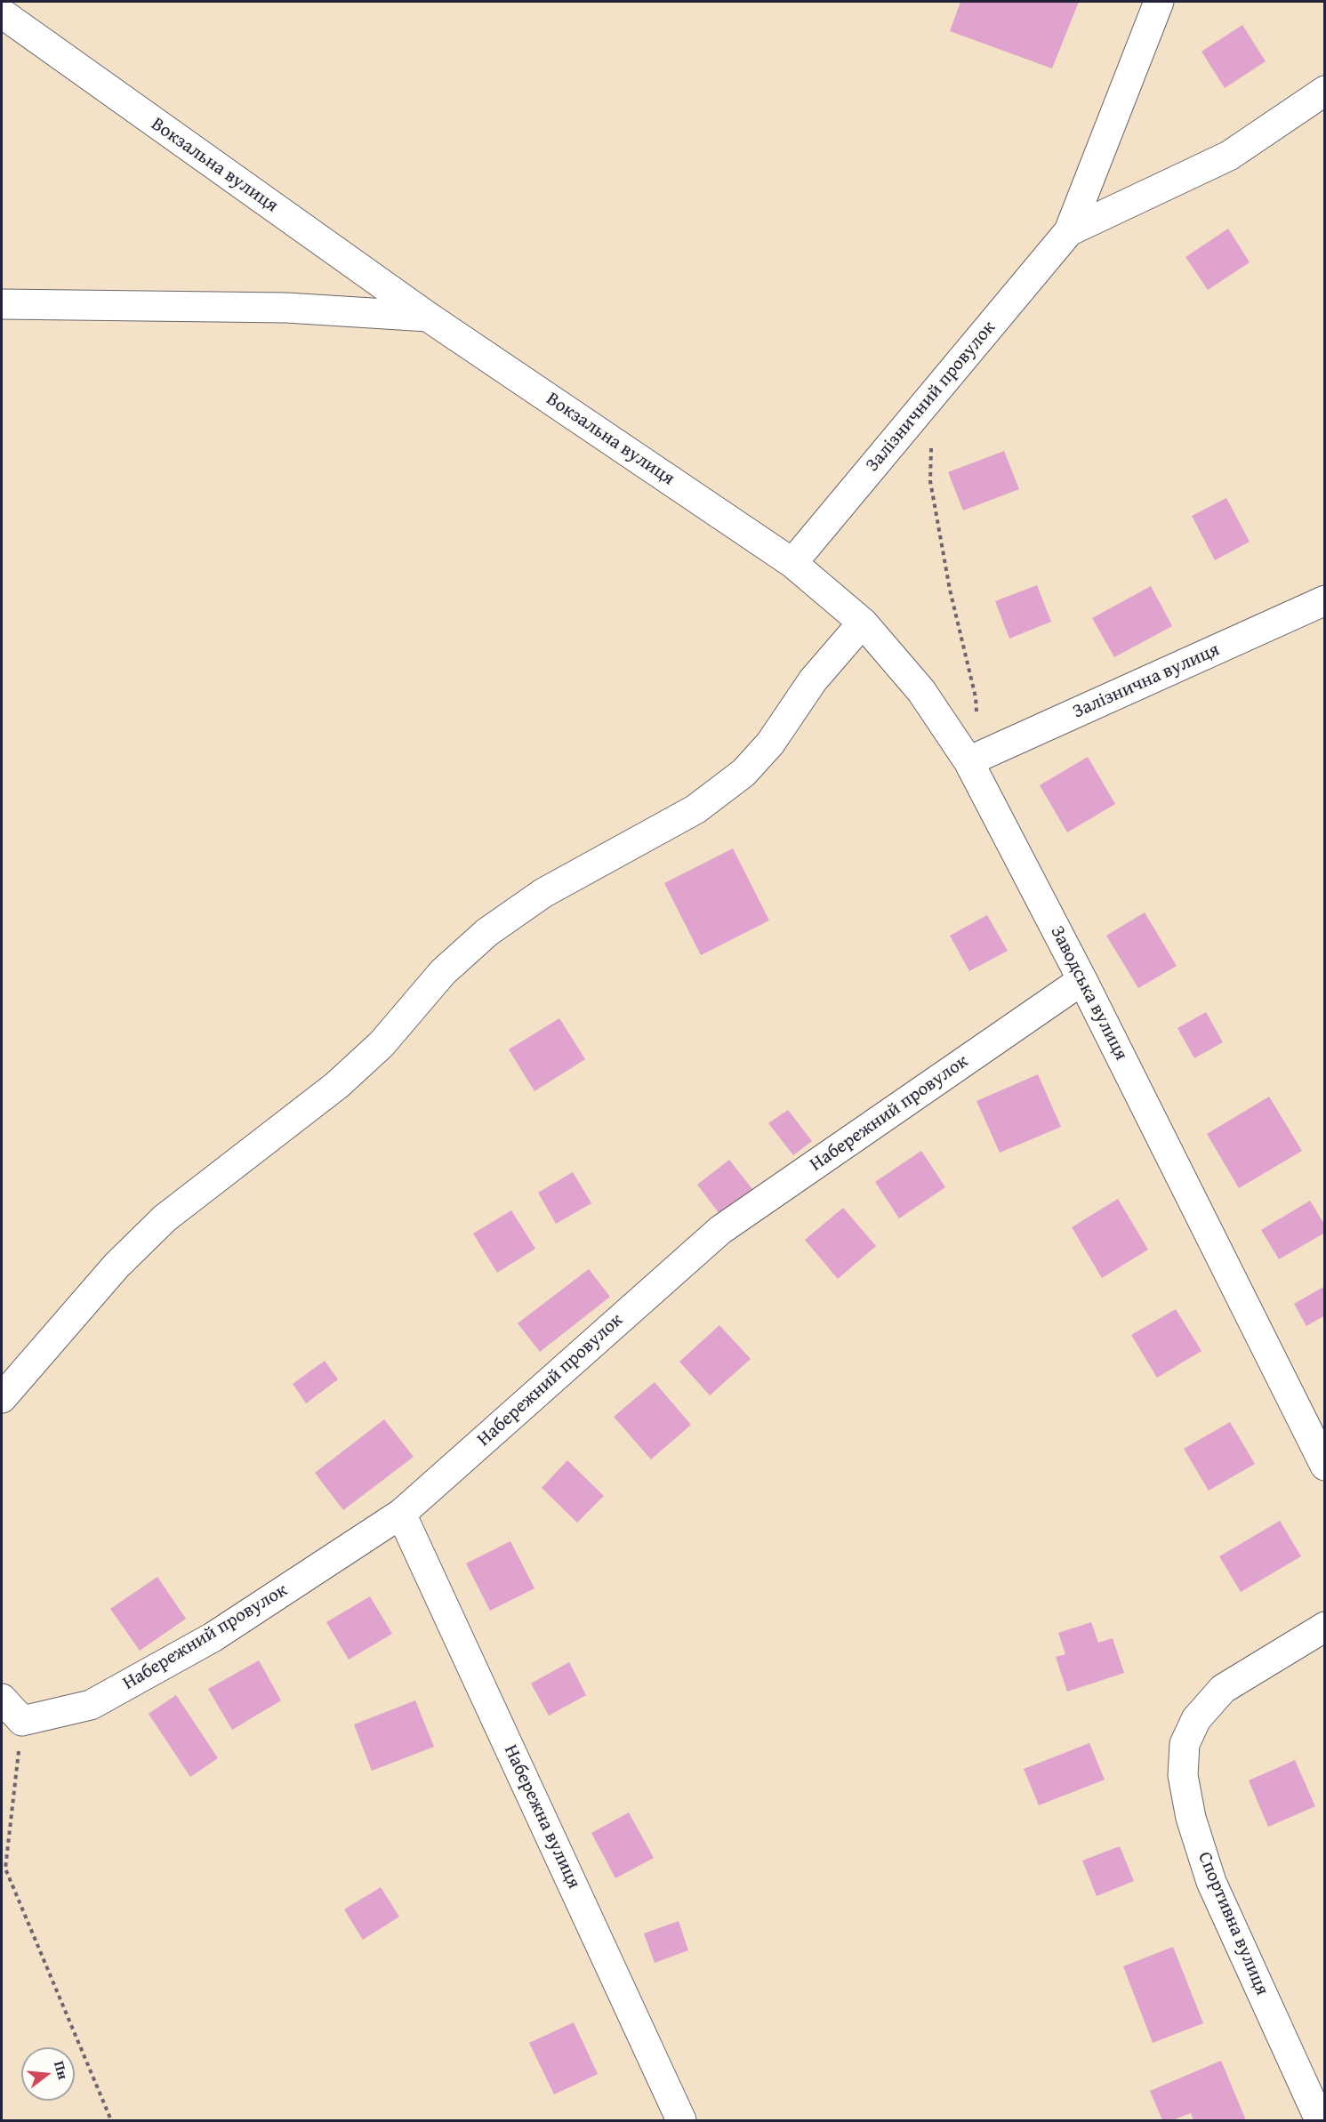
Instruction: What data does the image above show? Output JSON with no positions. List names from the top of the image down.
{
  "streets": {
    "street": [
      "Вокзальна вулиця",
      "Залізничний провулок",
      "Залізнична вулиця",
      "Заводська вулиця",
      "Набережний провулок",
      "Набережна вулиця",
      "Спортивна вулиця"
    ]
  },
  "crossings": [
    ["Вокзальна вулиця", "Залізничний провулок"],
    ["Вокзальна вулиця", "Заводська вулиця"],
    ["Залізничний провулок", "Заводська вулиця"],
    ["Залізнична вулиця", "Заводська вулиця"],
    ["Заводська вулиця", "Набережний провулок"],
    ["Набережний провулок", "Набережна вулиця"]
  ],
  "north": "right"
}
